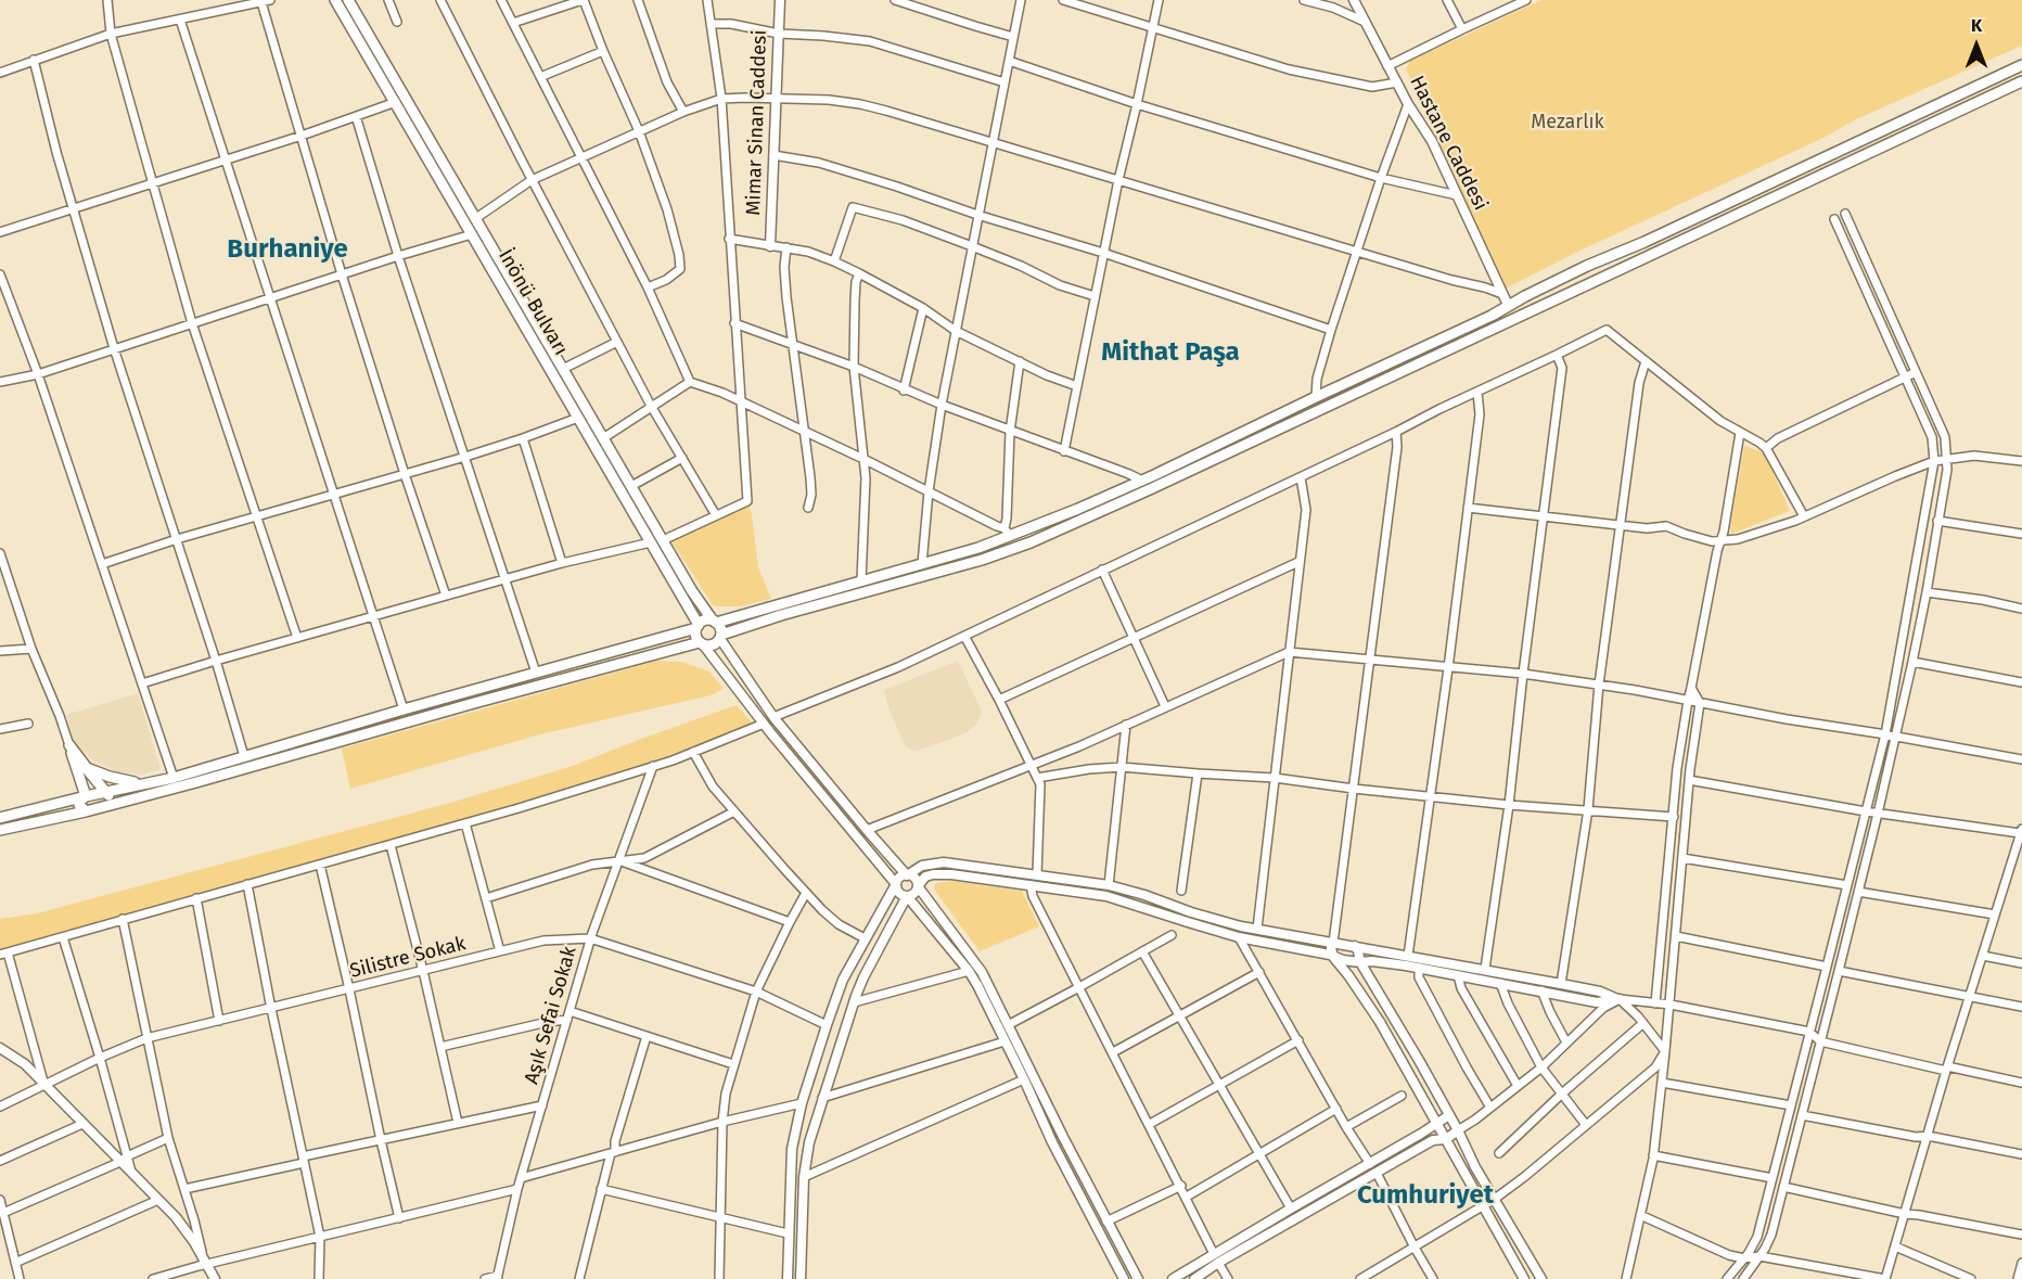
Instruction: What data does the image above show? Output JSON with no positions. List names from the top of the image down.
{
  "streets": {
    "main road": ["İnönü Bulvarı"],
    "street": [
      "Mimar Sinan Caddesi",
      "Hastane Caddesi",
      "Silistre Sokak",
      "Aşık Sefai Sokak"
    ]
  },
  "crossings": [
    ["Silistre Sokak", "Aşık Sefai Sokak"]
  ],
  "districts": ["Burhaniye", "Mithat Paşa", "Cumhuriyet"],
  "parks": ["Mezarlık"],
  "north": "top"
}
